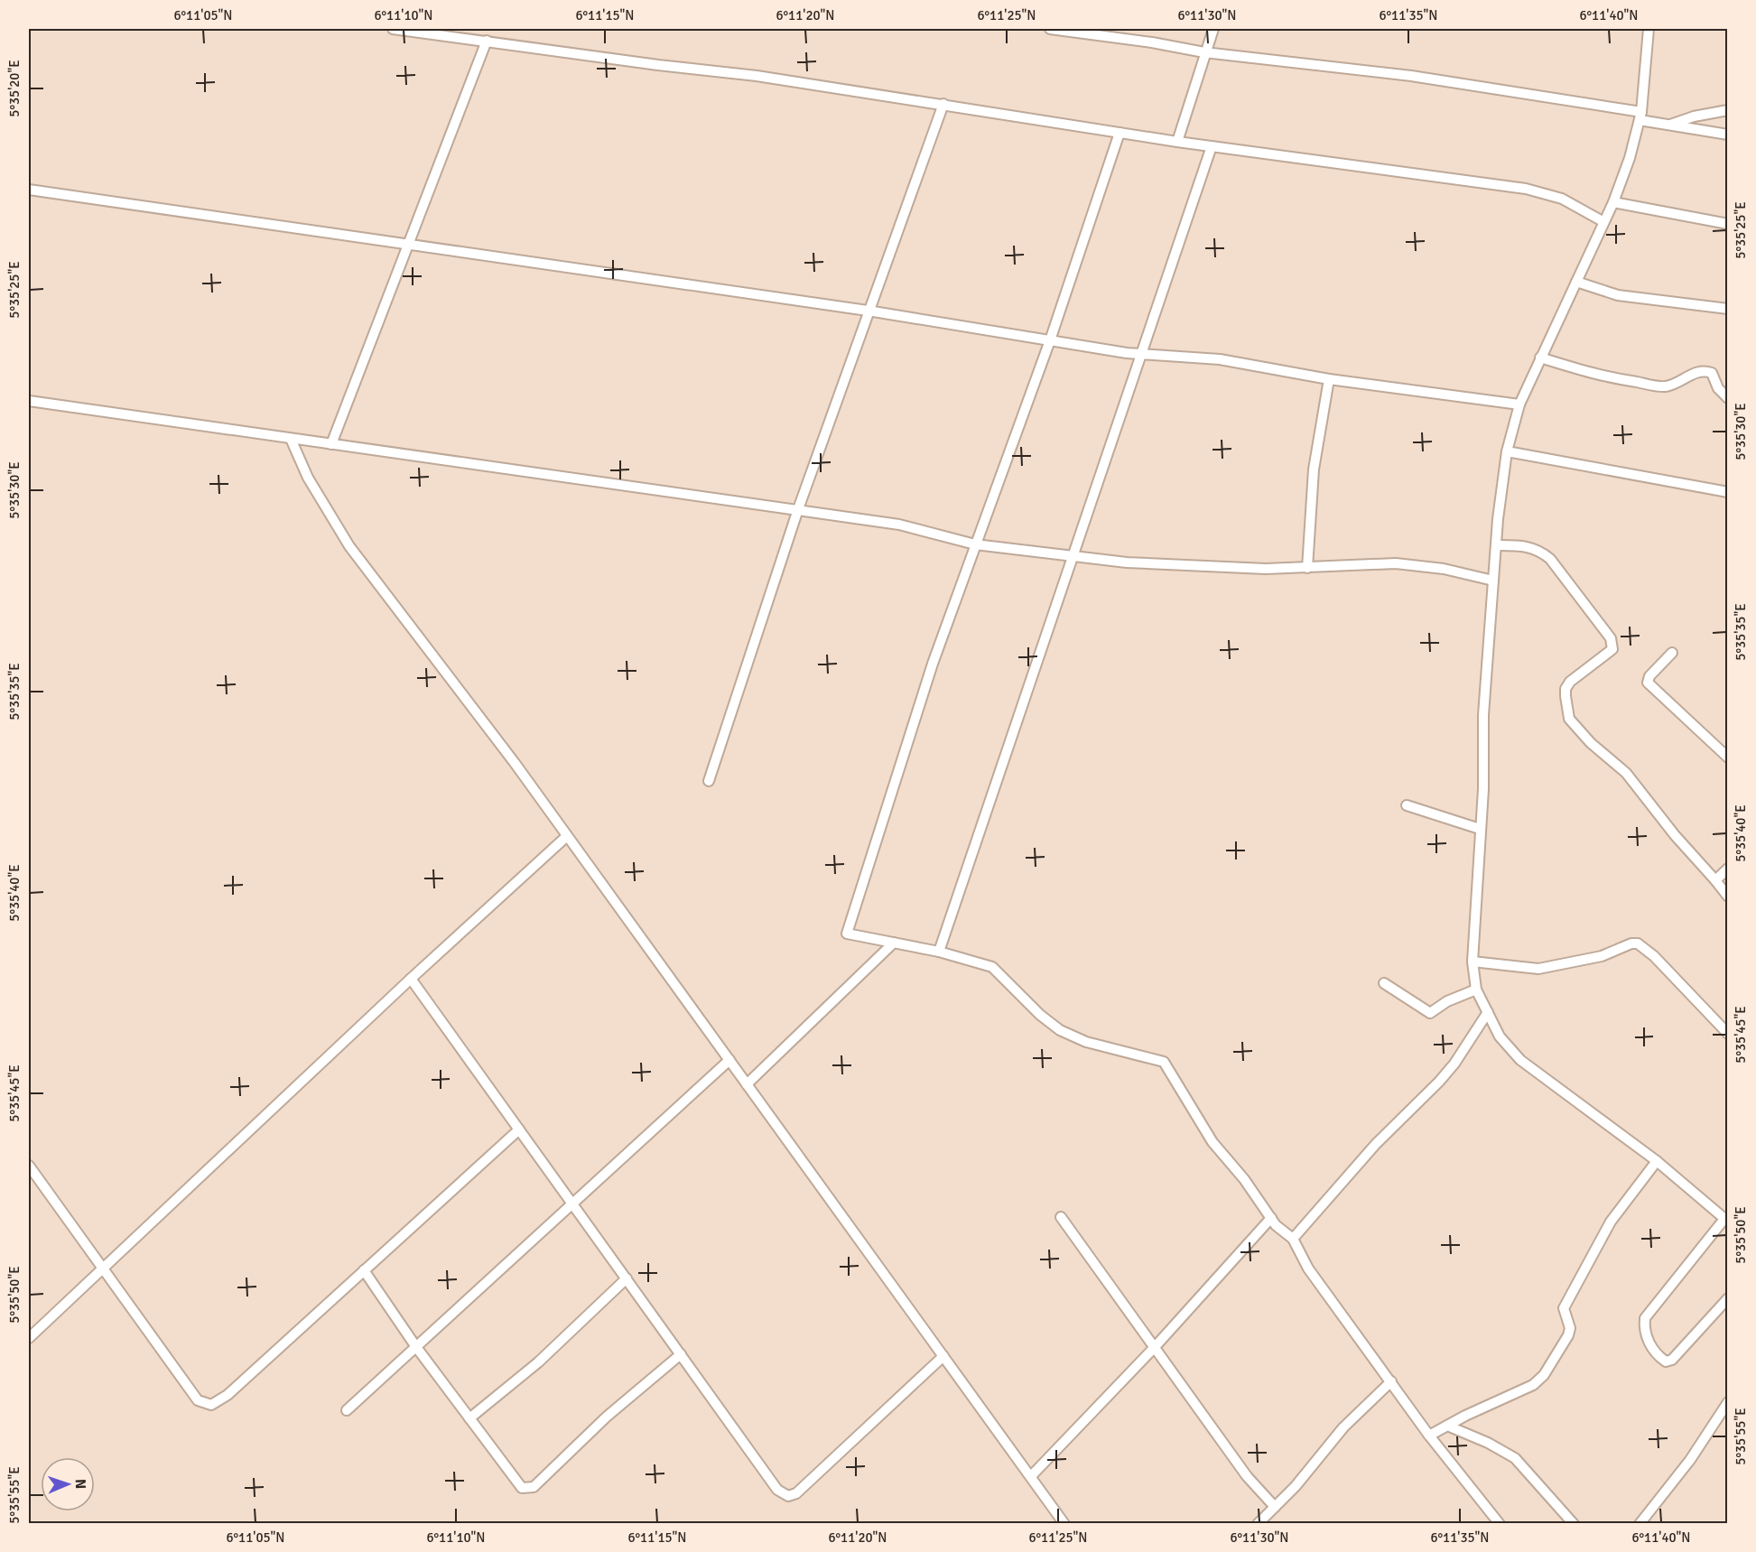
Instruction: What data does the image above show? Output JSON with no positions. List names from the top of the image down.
{
  "north": "right",
  "coordinates": [
    "6°11'05\"N",
    "6°11'10\"N",
    "6°11'15\"N",
    "6°11'20\"N",
    "6°11'25\"N",
    "6°11'30\"N",
    "6°11'35\"N",
    "6°11'40\"N",
    "5°35'20\"E",
    "5°35'25\"E",
    "5°35'30\"E",
    "5°35'35\"E",
    "5°35'40\"E",
    "5°35'45\"E",
    "5°35'50\"E",
    "5°35'55\"E"
  ]
}
